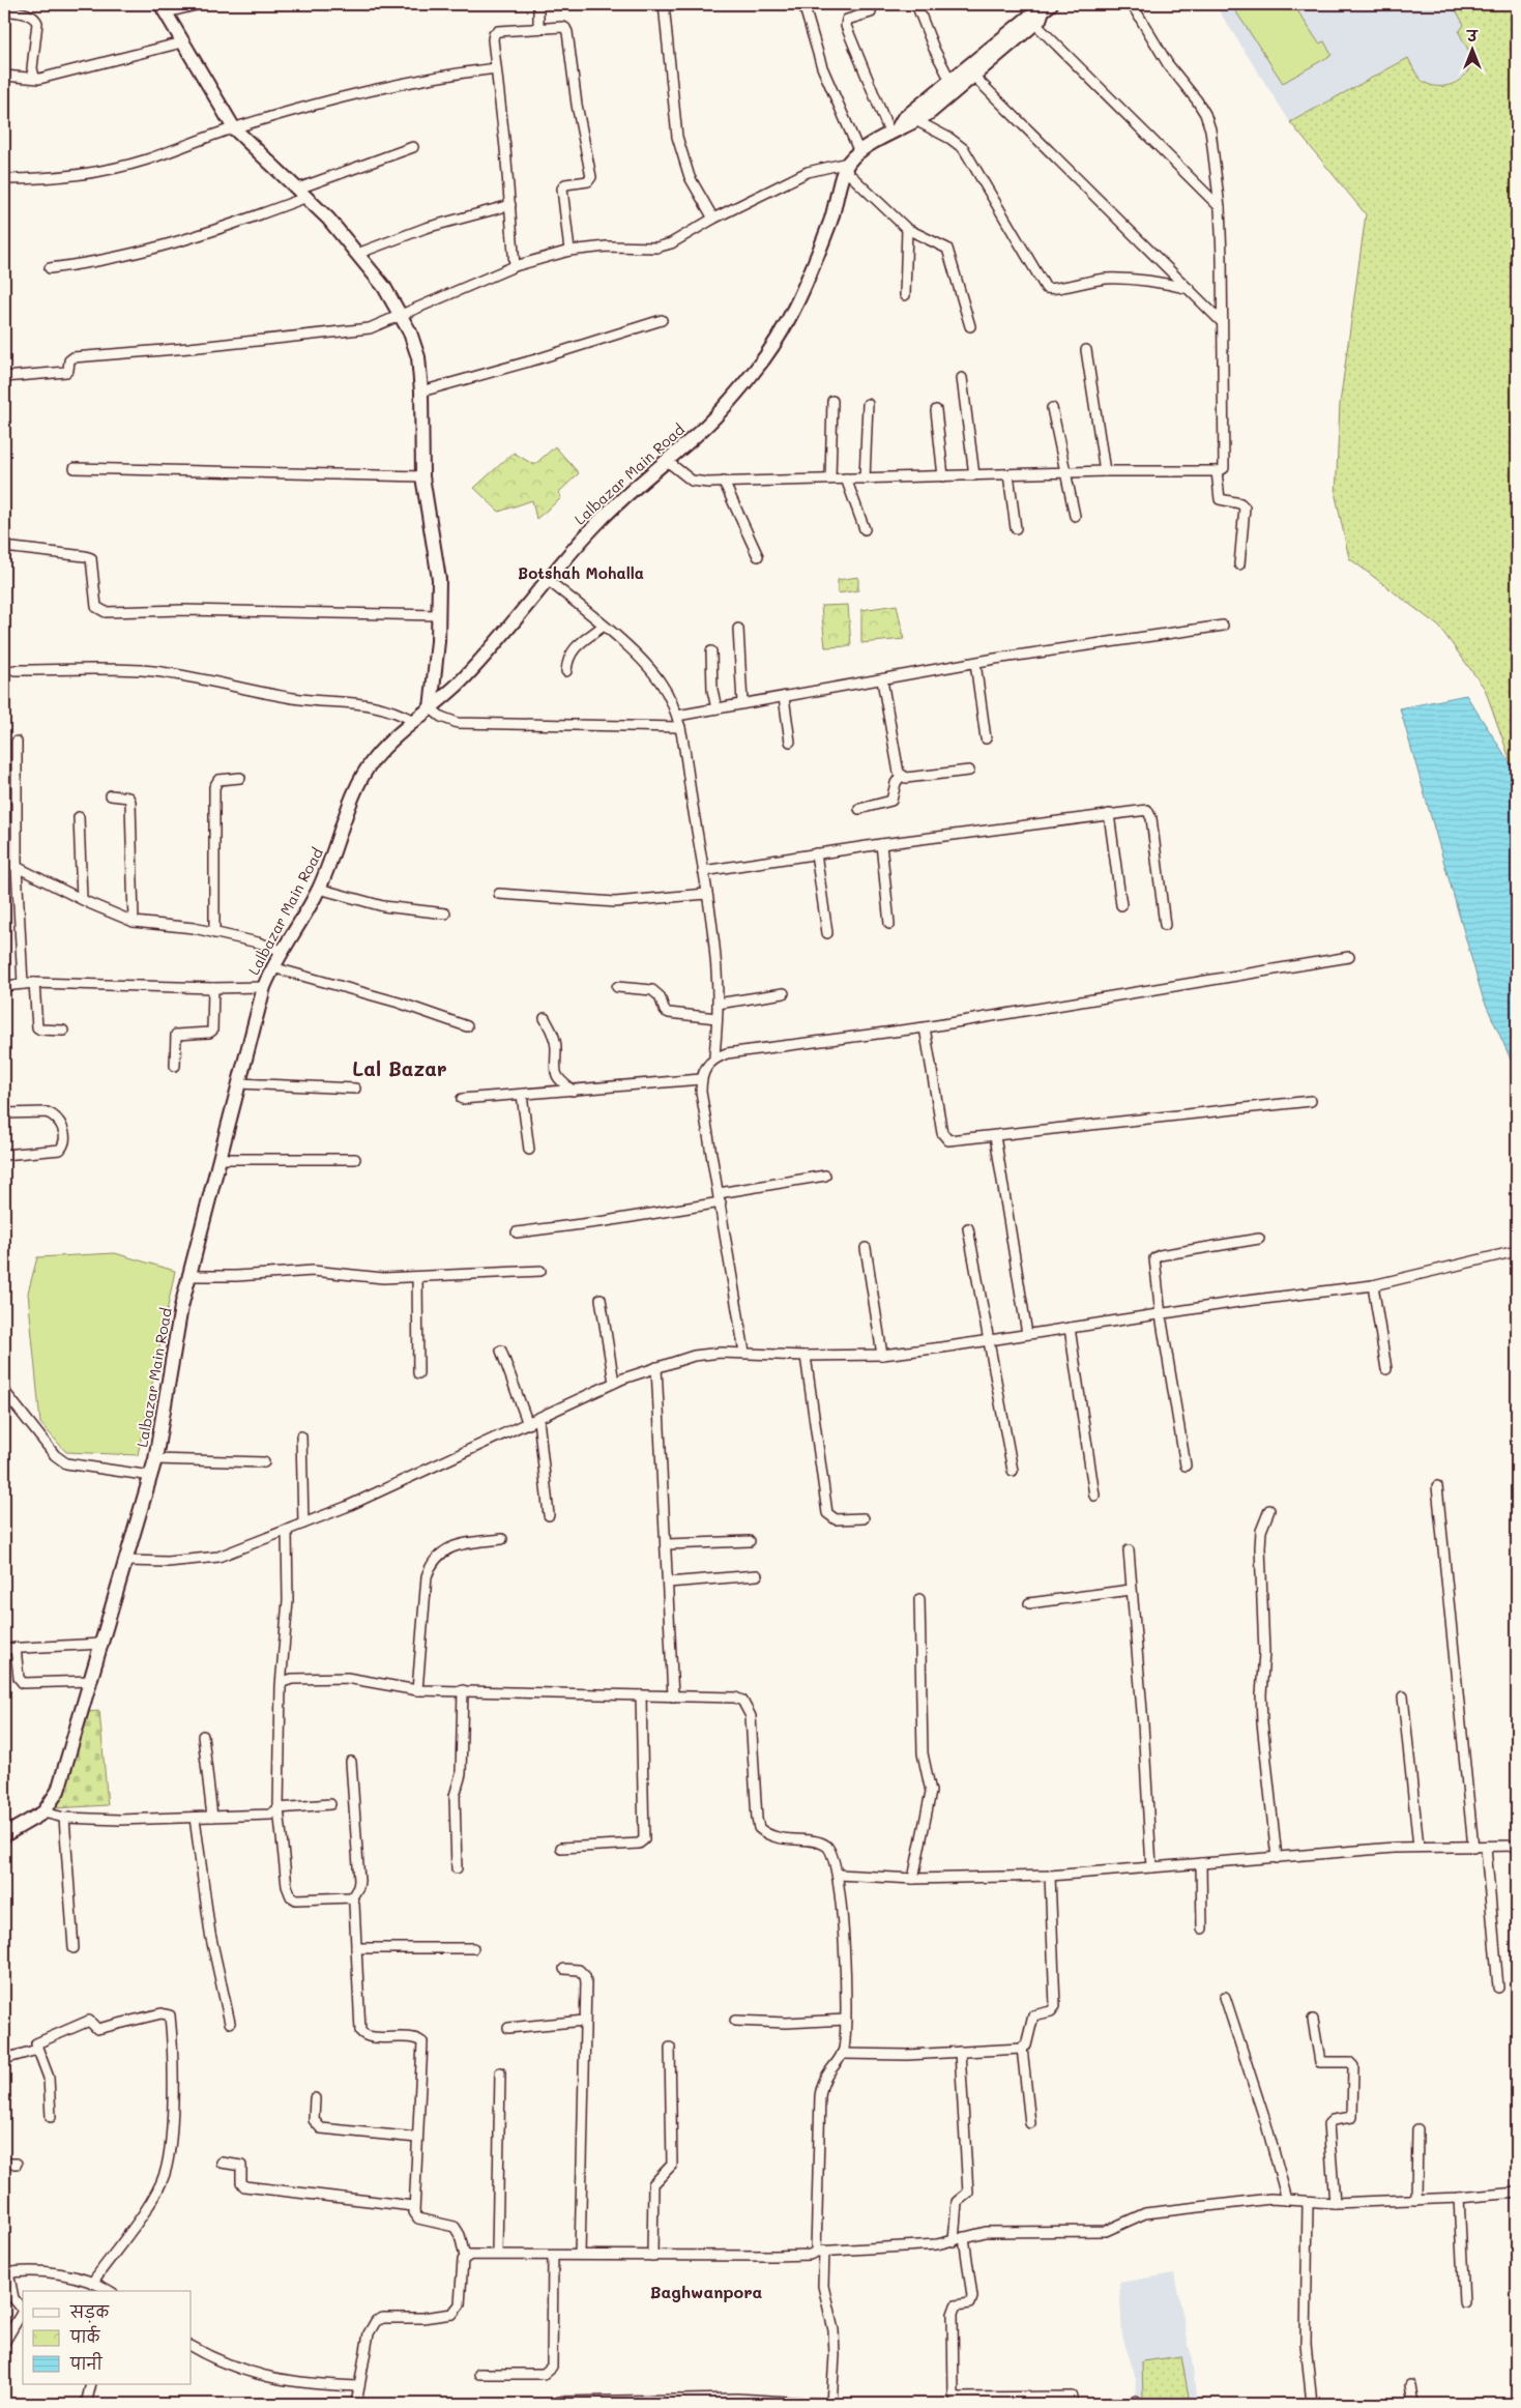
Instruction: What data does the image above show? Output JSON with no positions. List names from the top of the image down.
{
  "streets": {
    "main road": ["Lalbazar Main Road"]
  },
  "districts": ["Botshah Mohalla", "Lal Bazar", "Baghwanpora"],
  "legend": ["सड़क", "पार्क", "पानी"],
  "north": "top"
}
